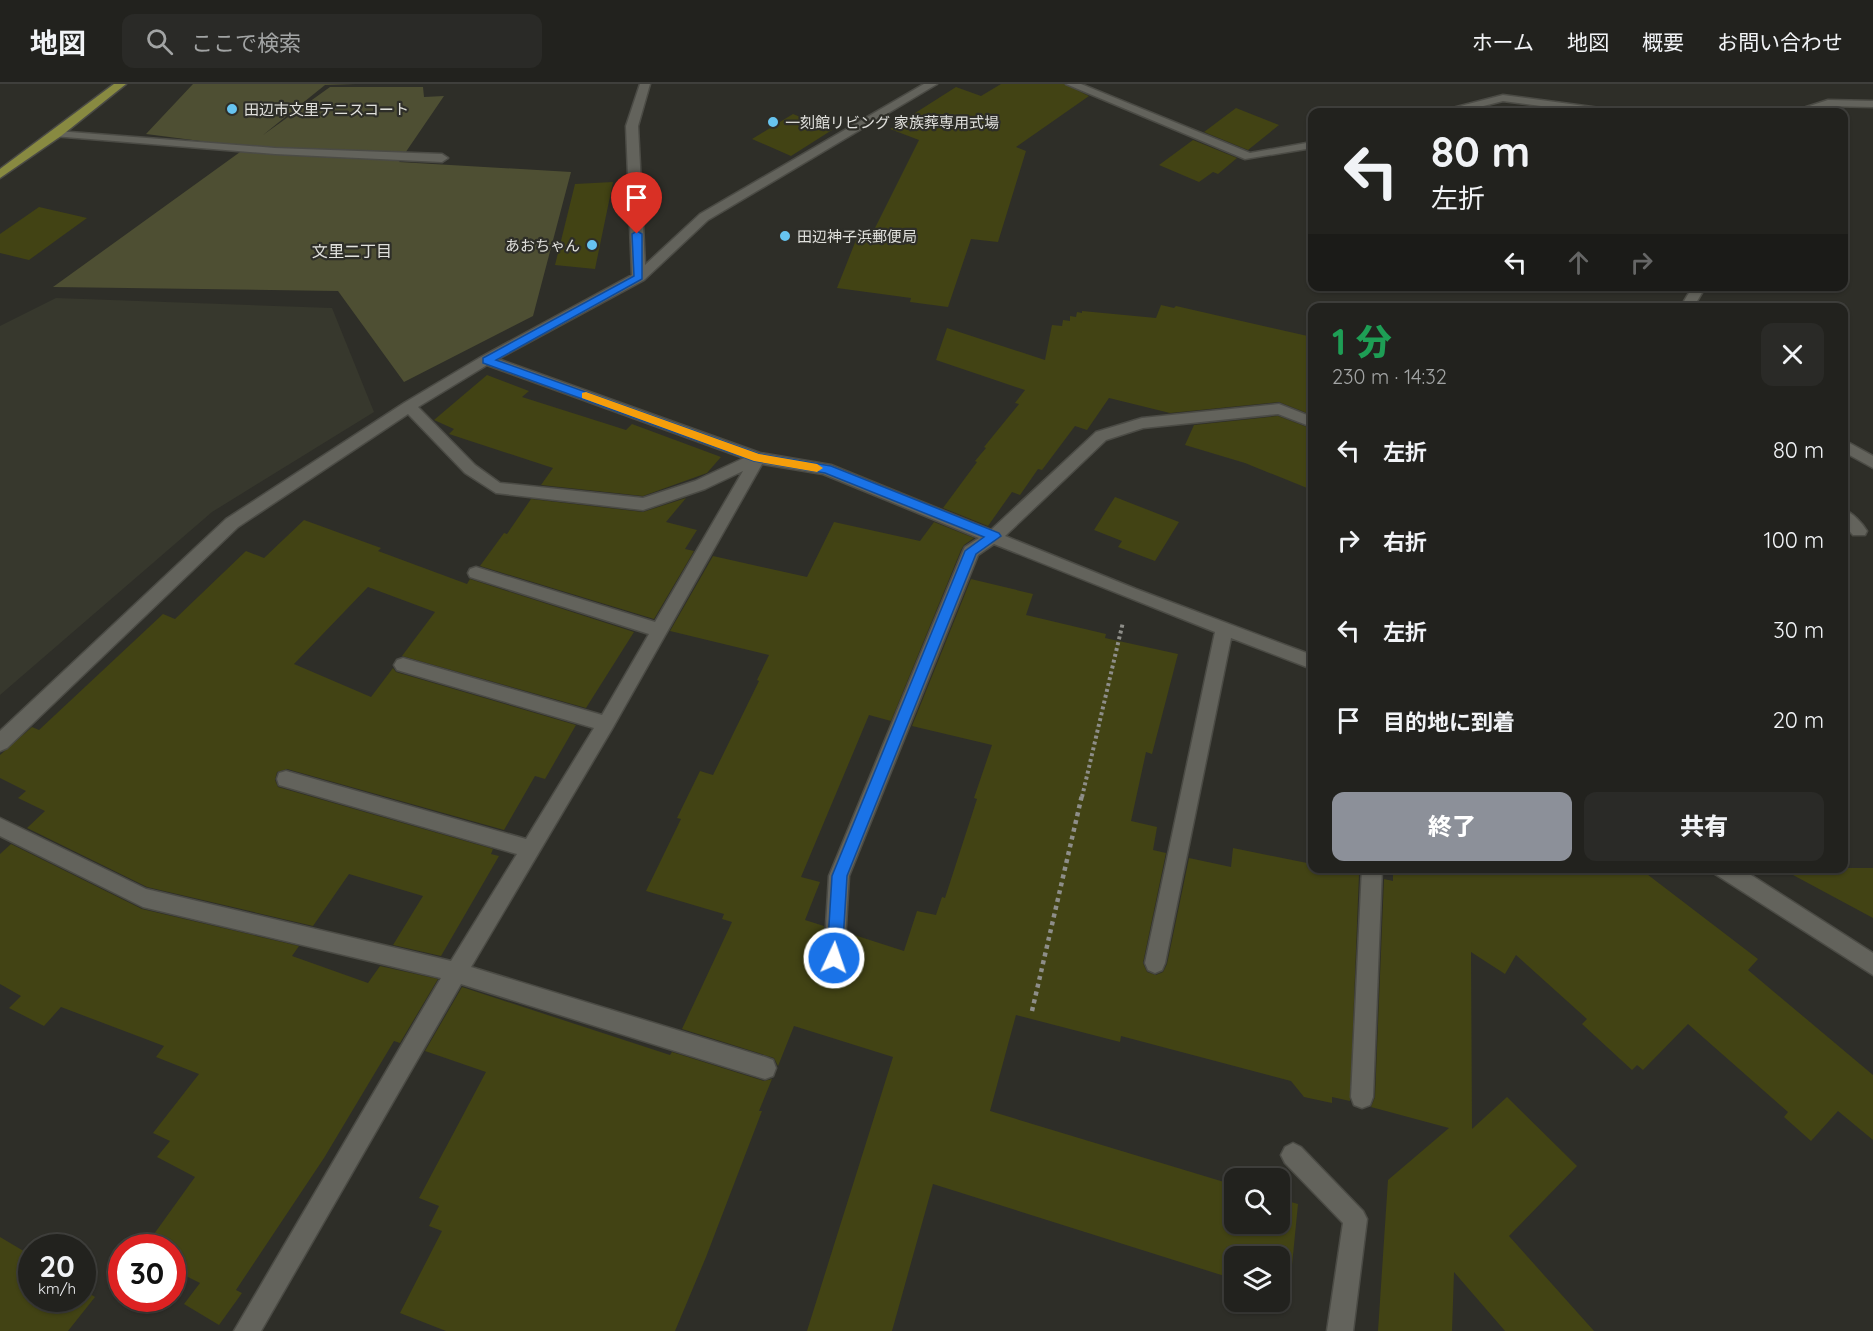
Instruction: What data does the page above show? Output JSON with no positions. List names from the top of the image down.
{
  "districts": ["文里二丁目"],
  "places": [
    "田辺市文里テニスコート",
    "一刻館リビング 家族葬専用式場",
    "田辺神子浜郵便局",
    "あおちゃん"
  ],
  "page": {
    "header": "地図",
    "search": "ここで検索",
    "nav": [
      "ホーム",
      "地図",
      "概要",
      "お問い合わせ"
    ],
    "turn": ["80 m", "左折"],
    "heading": ["1 分", "230 m · 14:32"],
    "list": [
      {
        "name": "左折",
        "value": "80 m"
      },
      {
        "name": "右折",
        "value": "100 m"
      },
      {
        "name": "左折",
        "value": "30 m"
      },
      {
        "name": "目的地に到着",
        "value": "20 m"
      }
    ],
    "buttons": ["終了", "共有"],
    "speed": "20 km/h",
    "limit": "30"
  }
}
